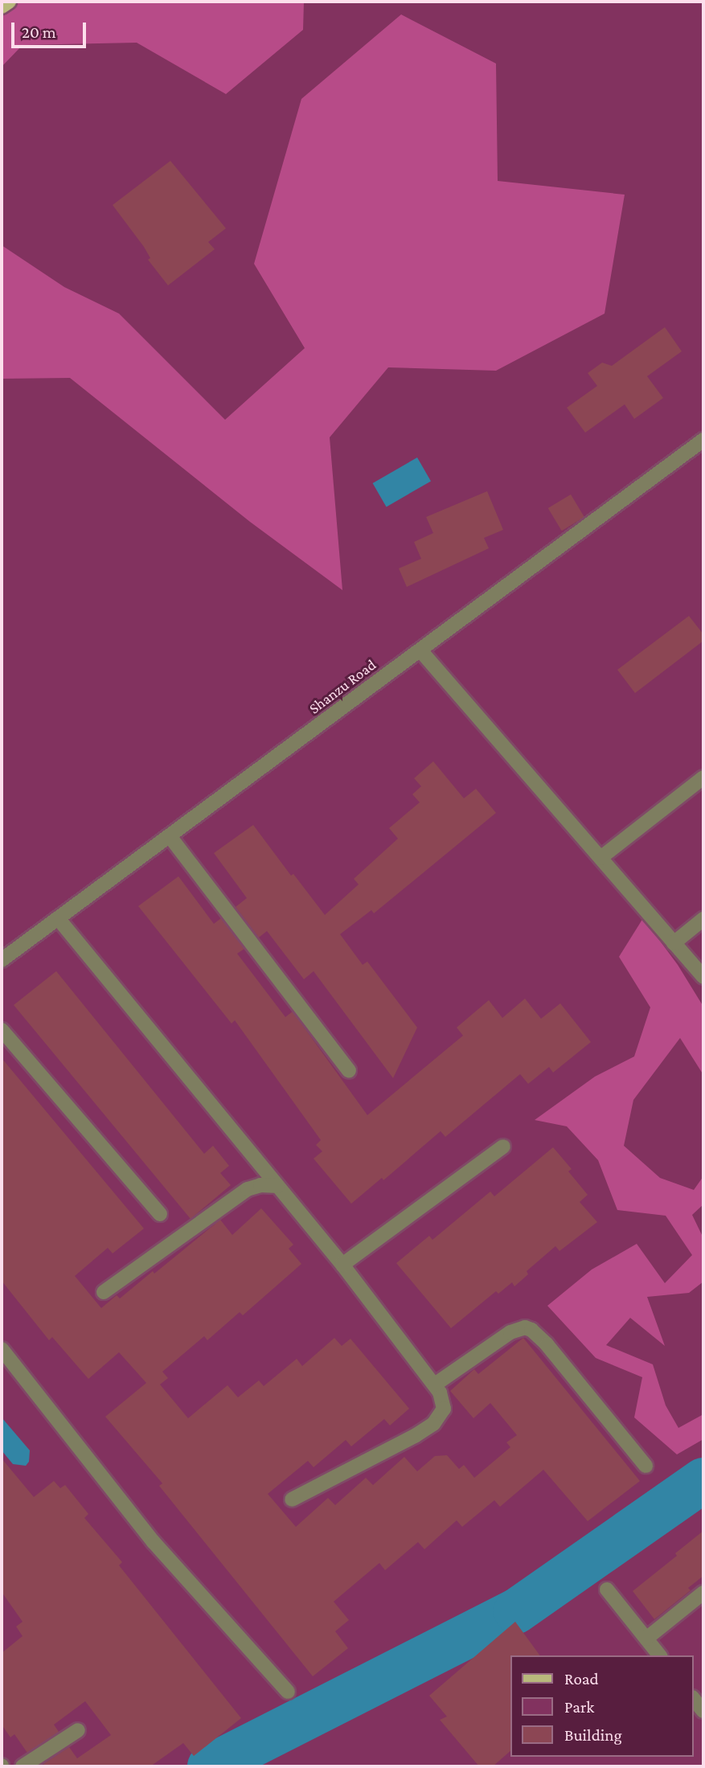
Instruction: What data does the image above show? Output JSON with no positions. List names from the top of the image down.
{
  "streets": {
    "street": ["Shanzu Road"]
  },
  "legend": ["Road", "Park", "Building"],
  "scale_bar": "20 m"
}
